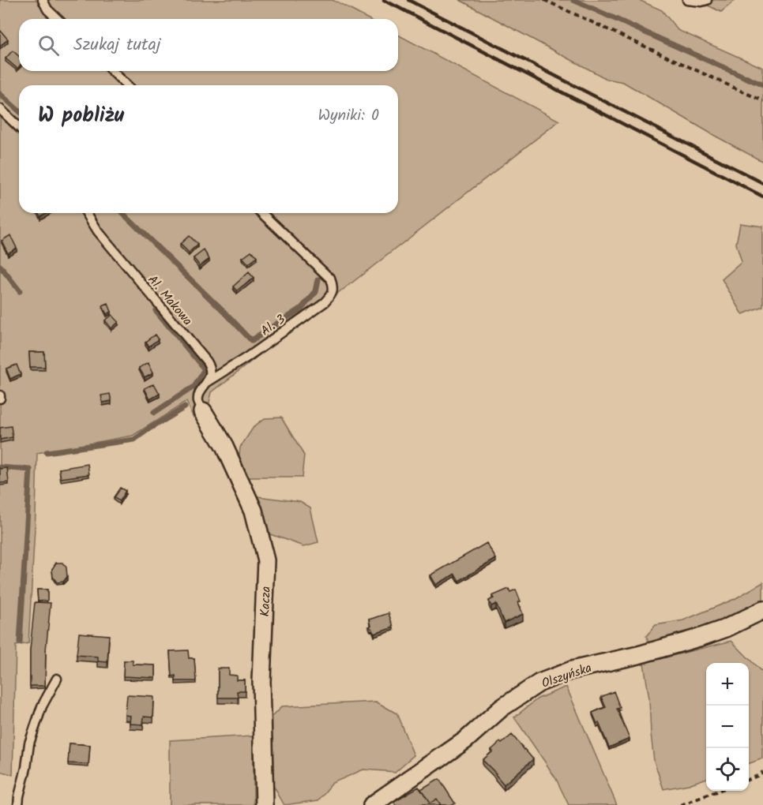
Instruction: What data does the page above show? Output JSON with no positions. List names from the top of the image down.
{
  "streets": {
    "street": ["Kacza", "Olszyńska"],
    "lane": ["Al. Makowa", "Al. 3"]
  },
  "crossings": [
    ["Al. Makowa", "Al. 3"],
    ["Al. Makowa", "Kacza"]
  ],
  "page": {
    "search": "Szukaj tutaj",
    "heading": ["W pobliżu", "Wyniki: 0"],
    "map_buttons": ["+", "−"]
  }
}
